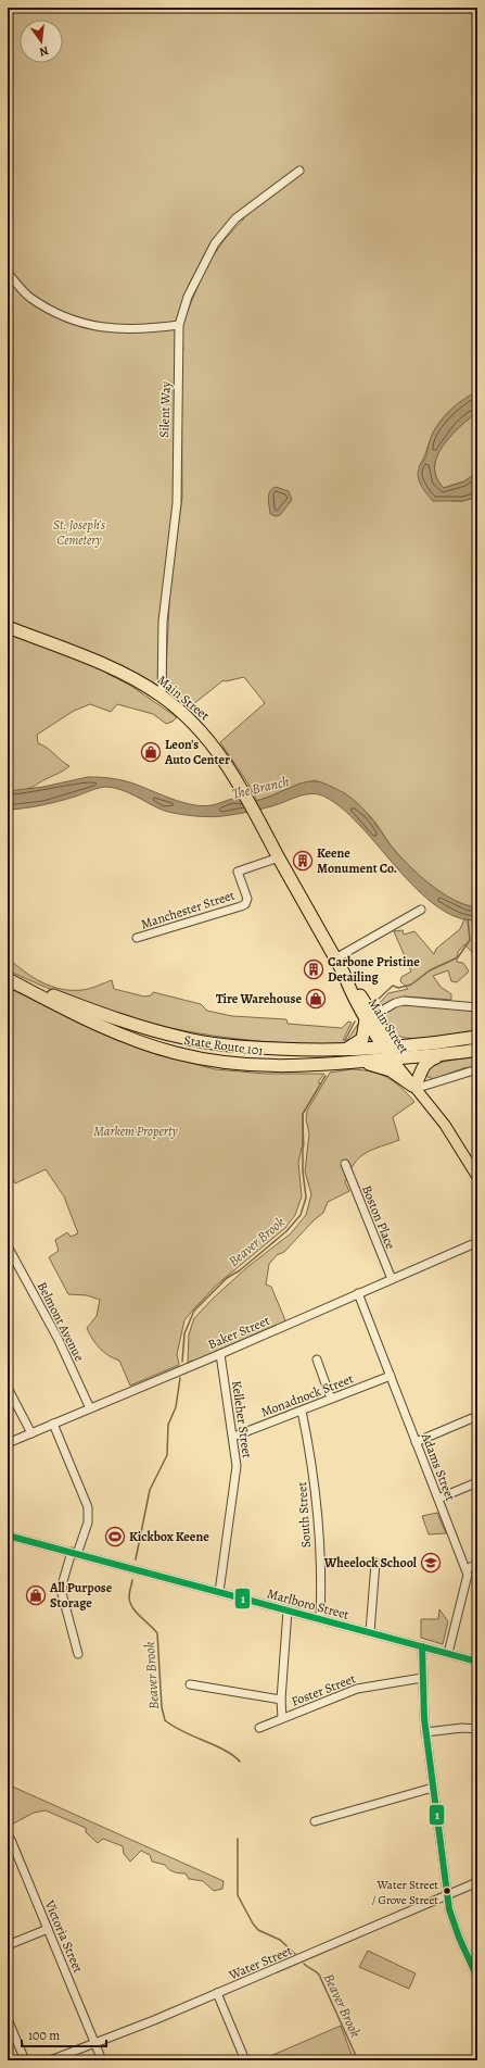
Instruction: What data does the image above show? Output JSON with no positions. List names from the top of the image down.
{
  "streets": {
    "highway": ["Main Street", "State Route 101"],
    "street": [
      "Silent Way",
      "Manchester Street",
      "Boston Place",
      "Belmont Avenue",
      "Baker Street",
      "Monadnock Street",
      "Kelleher Street",
      "Adams Street",
      "South Street",
      "Marlboro Street",
      "Foster Street",
      "Victoria Street",
      "Water Street"
    ]
  },
  "crossings": [
    ["Silent Way", "Main Street"],
    ["Main Street", "Manchester Street"],
    ["Main Street", "State Route 101"],
    ["Boston Place", "Baker Street"],
    ["Belmont Avenue", "Baker Street"],
    ["Baker Street", "Kelleher Street"],
    ["Baker Street", "Adams Street"],
    ["Monadnock Street", "Kelleher Street"],
    ["Monadnock Street", "Adams Street"],
    ["Monadnock Street", "South Street"],
    ["Kelleher Street", "Marlboro Street"],
    ["Adams Street", "Marlboro Street"],
    ["South Street", "Marlboro Street"],
    ["Victoria Street", "Water Street"]
  ],
  "water": ["The Branch", "Beaver Brook"],
  "parks": ["St. Joseph's Cemetery", "Markem Property"],
  "places": {
    "shop": ["Leon's Auto Center", "Tire Warehouse", "All Purpose Storage"],
    "building": ["Keene Monument Co.", "Carbone Pristine Detailing"],
    "sports": ["Kickbox Keene"],
    "school or university": ["Wheelock School"],
    "other": ["Water Street / Grove Street"]
  },
  "lines": ["transit line 1"],
  "scale_bar": "100 m",
  "north": "bottom"
}
